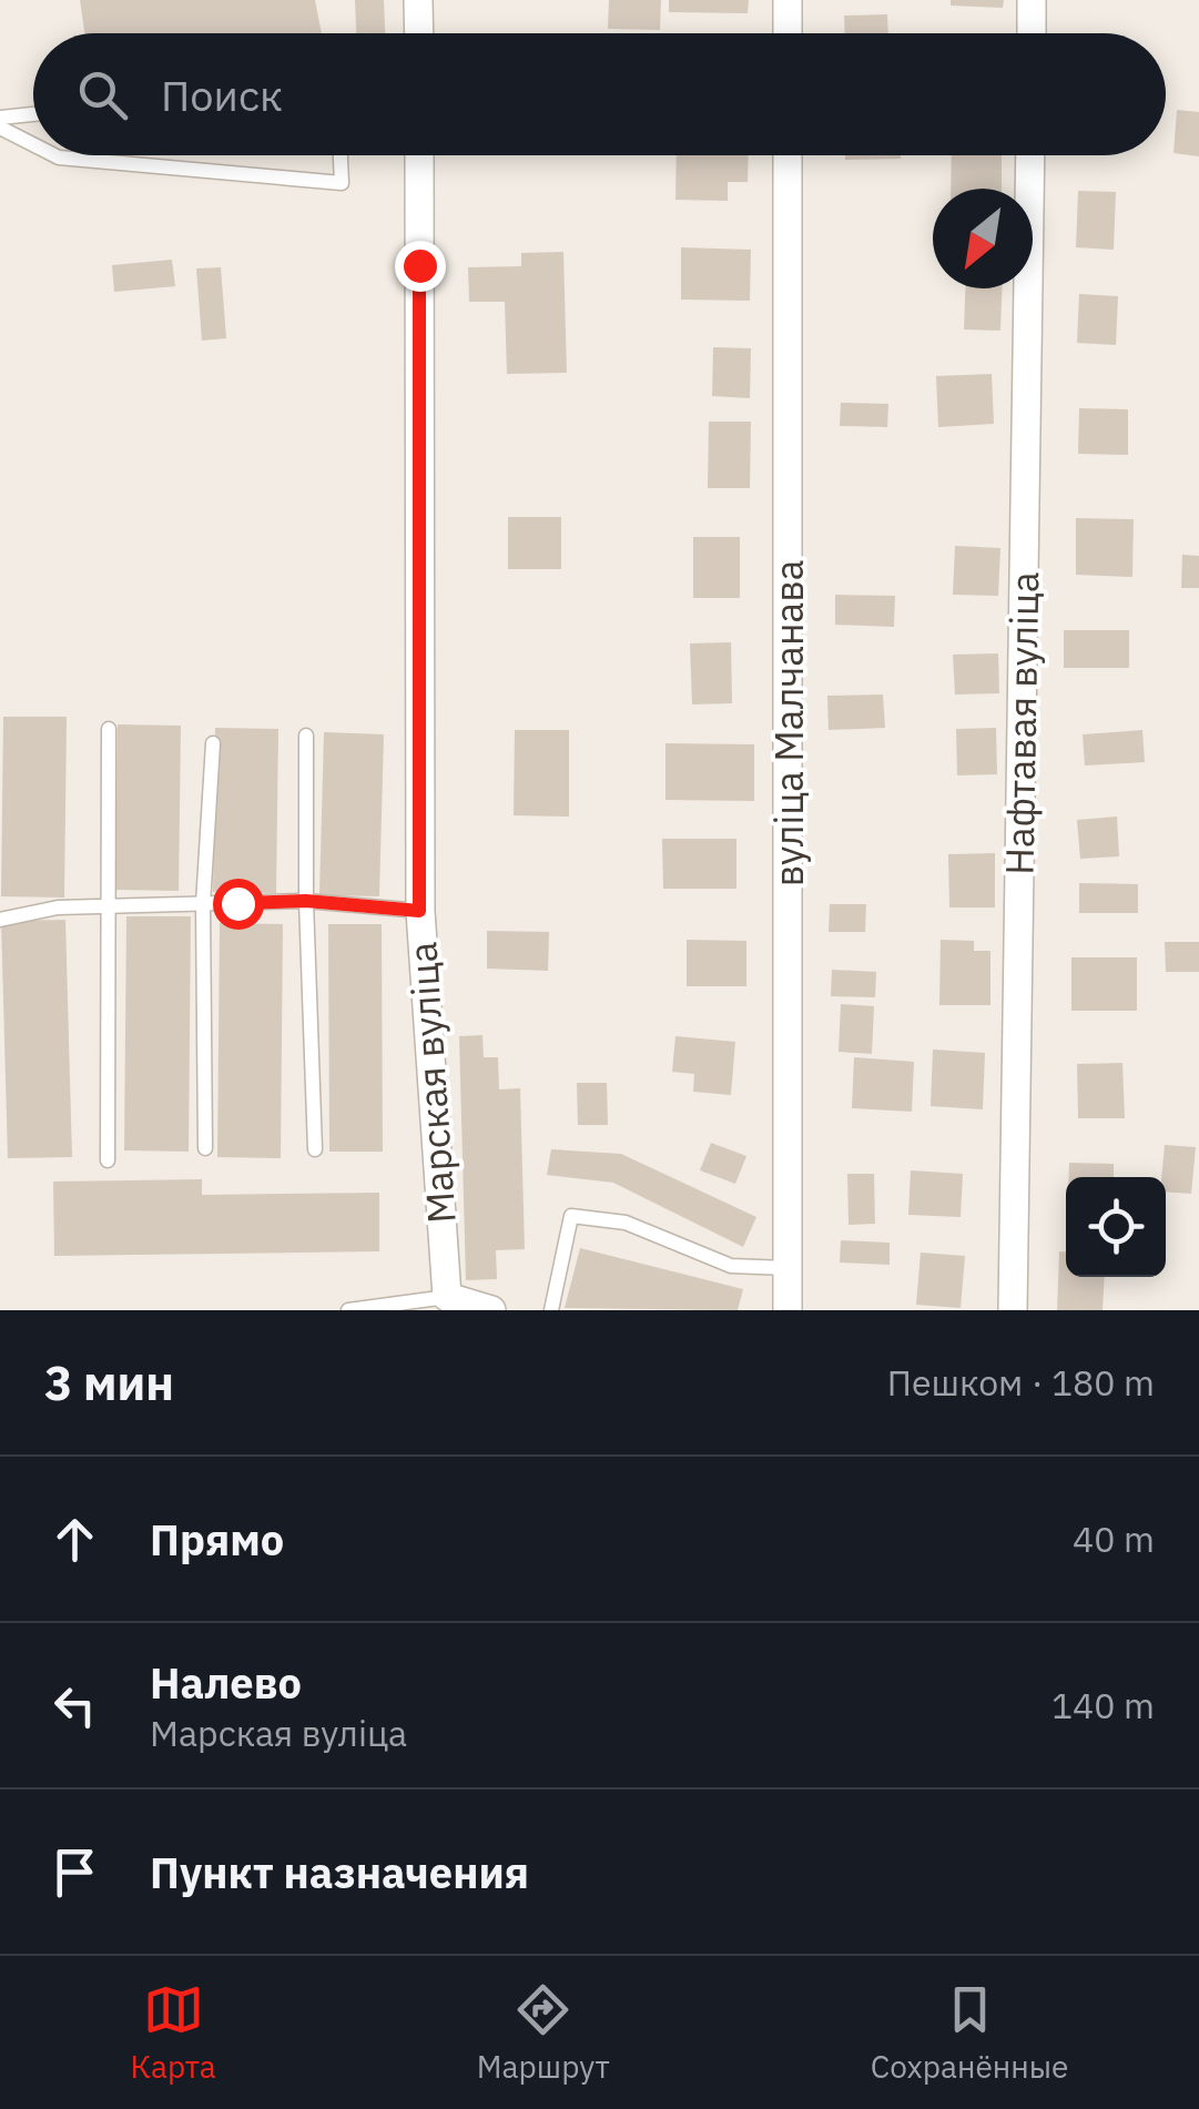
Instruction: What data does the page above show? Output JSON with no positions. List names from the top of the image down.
{
  "streets": {
    "street": ["вуліца Малчанава", "Нафтавая вуліца", "Марская вуліца"]
  },
  "north": "bottom left",
  "page": {
    "search": "Поиск",
    "heading": ["3 мин", "Пешком · 180 m"],
    "list": [
      ["Прямо", "40 m"],
      ["Налево", "Марская вуліца", "140 m"],
      "Пункт назначения"
    ],
    "nav": ["Карта", "Маршрут", "Сохранённые"]
  }
}
